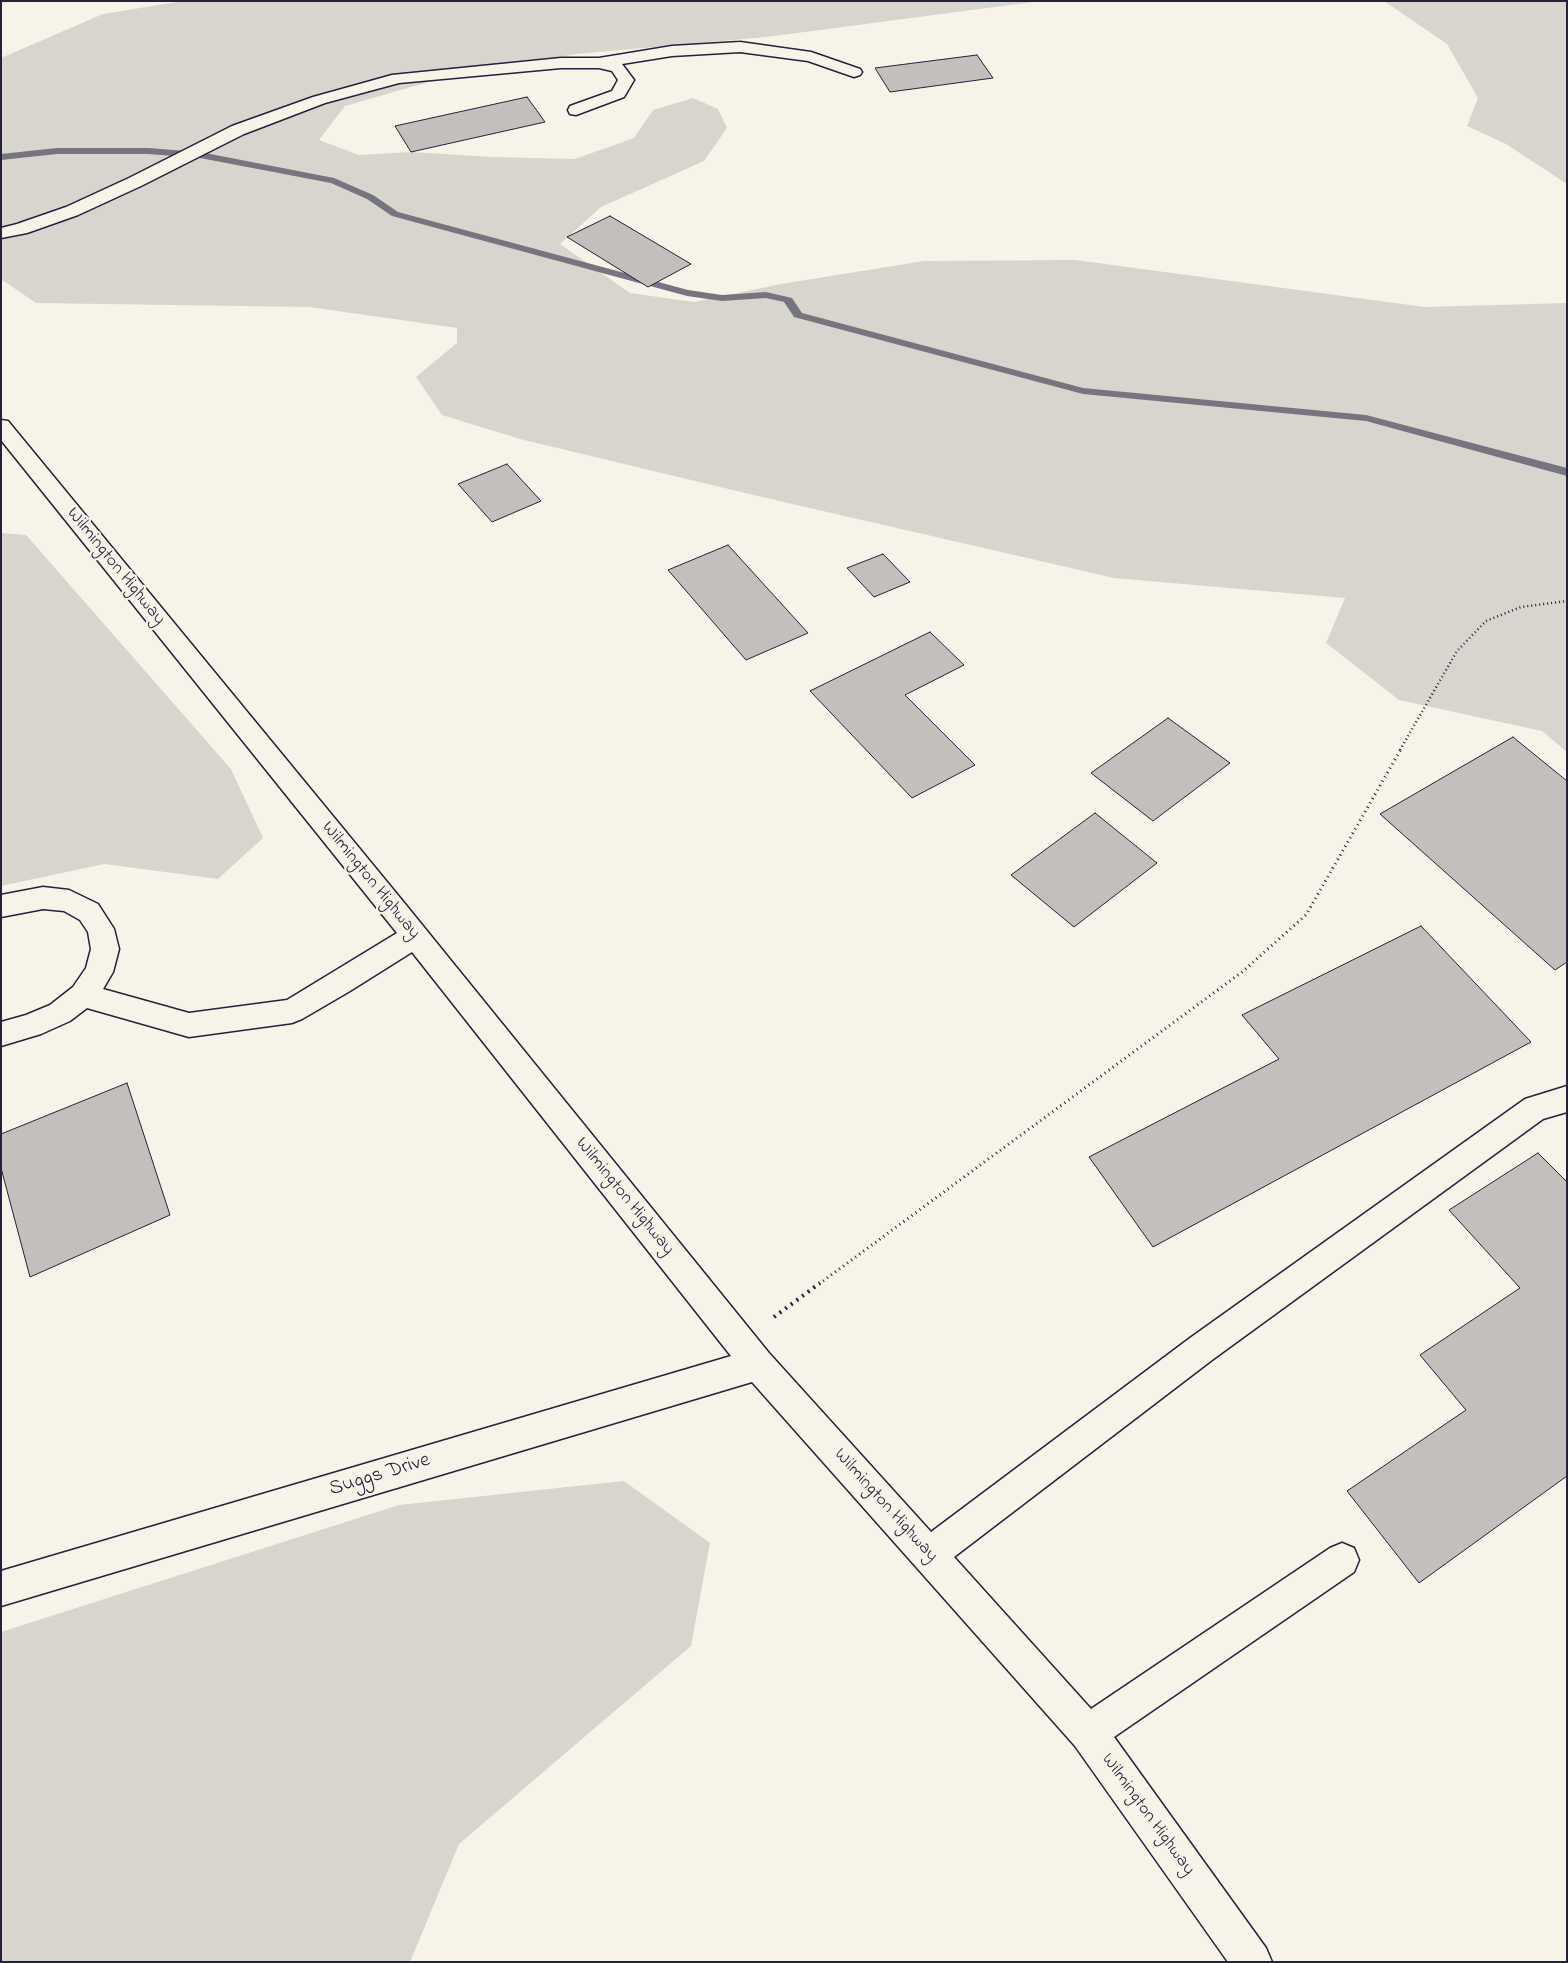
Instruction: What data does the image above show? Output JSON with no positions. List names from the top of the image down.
{
  "streets": {
    "street": ["Wilmington Highway", "Suggs Drive"]
  },
  "crossings": [
    ["Wilmington Highway", "Suggs Drive"]
  ]
}
